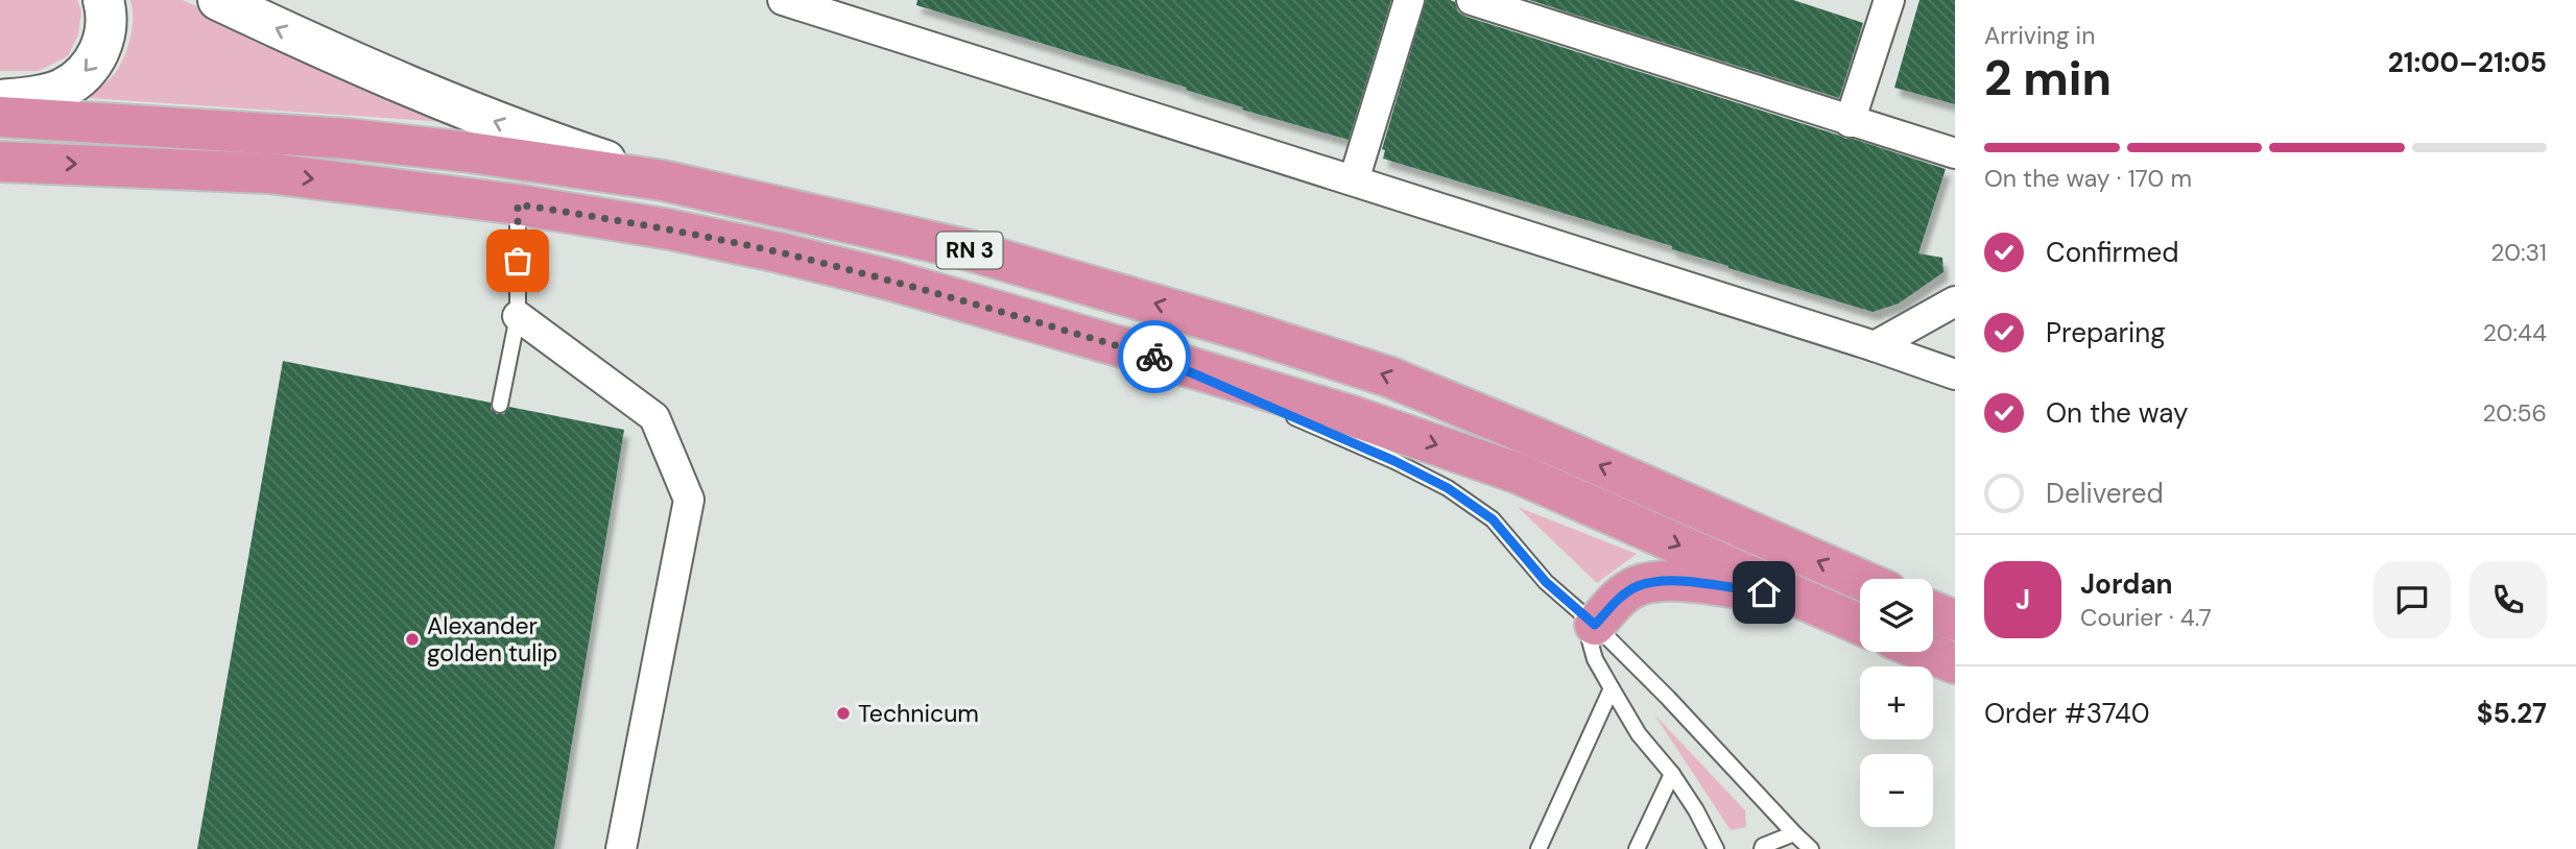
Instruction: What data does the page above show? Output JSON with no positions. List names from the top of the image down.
{
  "streets": {
    "highway": ["RN 3"]
  },
  "places": ["Alexander golden tulip", "Technicum"],
  "page": {
    "heading": ["2 min", "Arriving in", "21:00–21:05"],
    "panel": [
      "Jordan",
      "Courier · 4.7",
      "Order #3740",
      "$5.27"
    ],
    "bar": "On the way · 170 m",
    "list": [
      ["Confirmed", "20:31"],
      ["Preparing", "20:44"],
      ["On the way", "20:56"],
      "Delivered"
    ],
    "round": "J",
    "map_buttons": ["+", "−"]
  }
}
